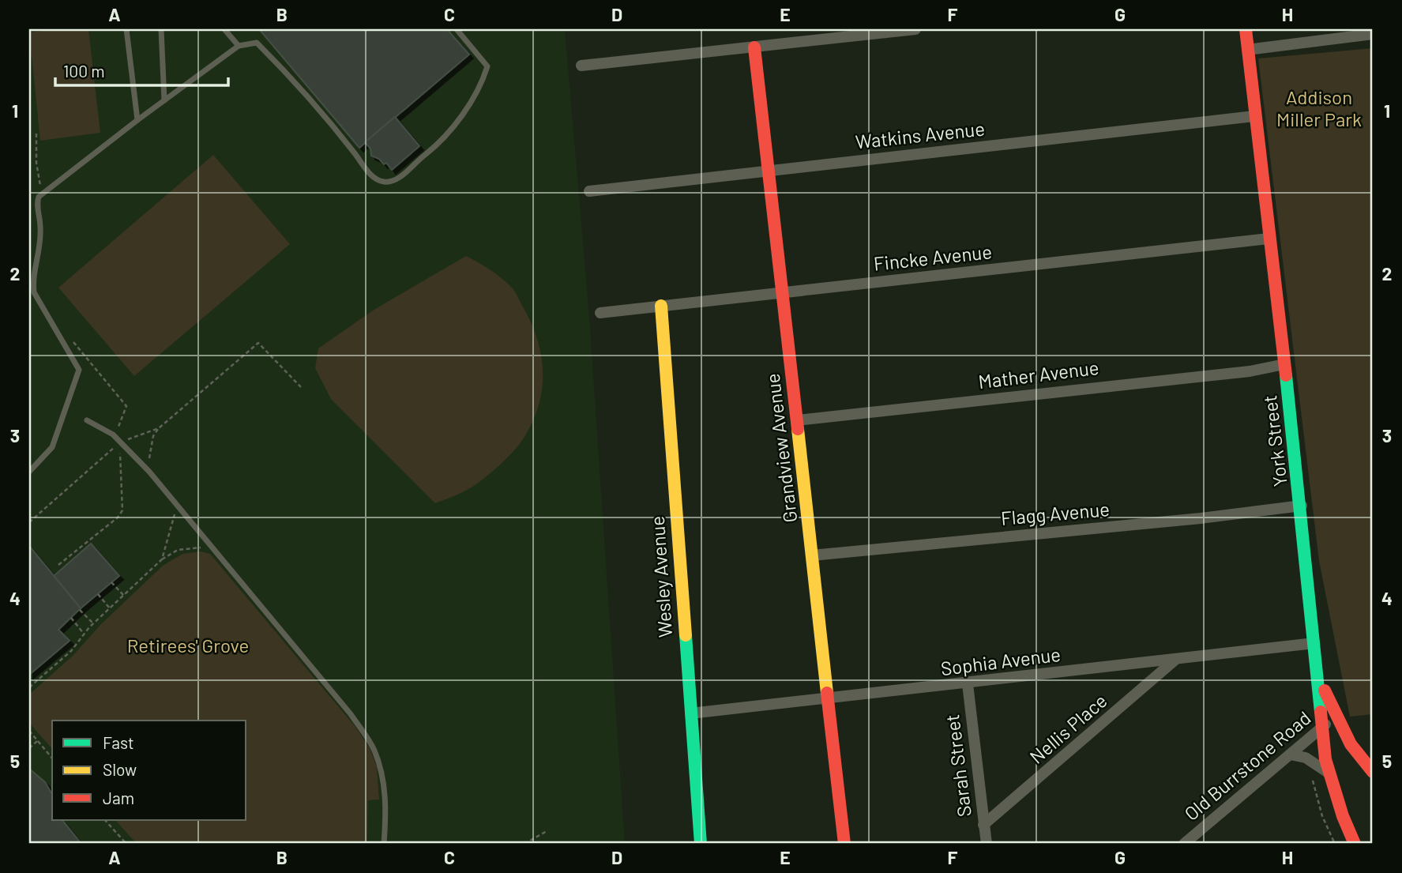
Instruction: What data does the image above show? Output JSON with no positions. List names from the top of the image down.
{
  "streets": {
    "street": [
      "Watkins Avenue",
      "Fincke Avenue",
      "Mather Avenue",
      "York Street",
      "Grandview Avenue",
      "Flagg Avenue",
      "Wesley Avenue",
      "Sophia Avenue",
      "Nellis Place",
      "Sarah Street",
      "Old Burrstone Road"
    ]
  },
  "crossings": [
    ["Watkins Avenue", "York Street"],
    ["Watkins Avenue", "Grandview Avenue"],
    ["Fincke Avenue", "York Street"],
    ["Fincke Avenue", "Grandview Avenue"],
    ["Fincke Avenue", "Wesley Avenue"],
    ["Mather Avenue", "York Street"],
    ["Mather Avenue", "Grandview Avenue"],
    ["York Street", "Flagg Avenue"],
    ["York Street", "Sophia Avenue"],
    ["York Street", "Old Burrstone Road"],
    ["Grandview Avenue", "Flagg Avenue"],
    ["Grandview Avenue", "Sophia Avenue"],
    ["Wesley Avenue", "Sophia Avenue"],
    ["Sophia Avenue", "Nellis Place"],
    ["Sophia Avenue", "Sarah Street"],
    ["Nellis Place", "Sarah Street"]
  ],
  "parks": ["Addison Miller Park", "Retirees' Grove"],
  "legend": ["Fast", "Slow", "Jam"],
  "scale_bar": "100 m",
  "grid": {
    "columns": [
      "A",
      "B",
      "C",
      "D",
      "E",
      "F",
      "G",
      "H"
    ],
    "rows": [
      "1",
      "2",
      "3",
      "4",
      "5"
    ]
  }
}
